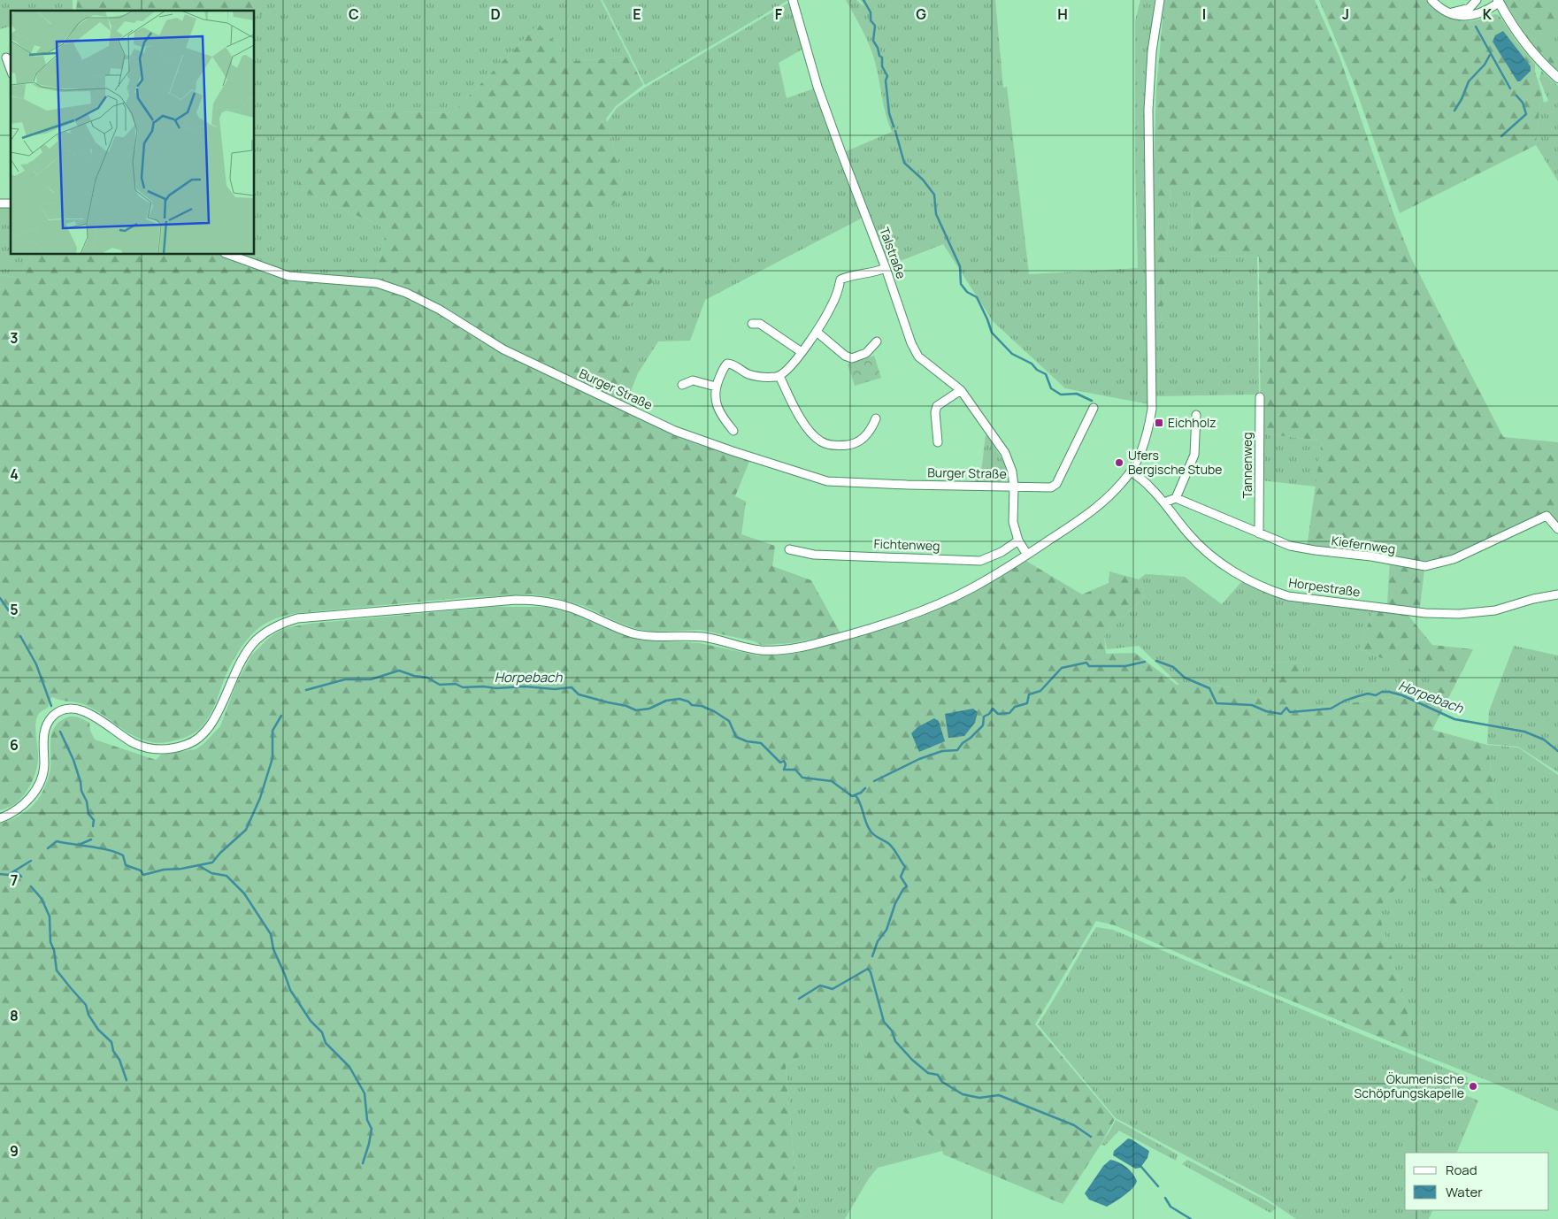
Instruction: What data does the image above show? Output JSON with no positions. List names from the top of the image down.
{
  "streets": {
    "street": [
      "Talstraße",
      "Burger Straße",
      "Tannenweg",
      "Fichtenweg",
      "Kiefernweg",
      "Horpestraße"
    ]
  },
  "crossings": [
    ["Talstraße", "Burger Straße"],
    ["Talstraße", "Fichtenweg"],
    ["Tannenweg", "Kiefernweg"]
  ],
  "water": ["Horpebach"],
  "places": {
    "transit": ["Eichholz"],
    "other": ["Ufers Bergische Stube", "Ökumenische Schöpfungskapelle"]
  },
  "legend": ["Road", "Water"],
  "grid": {
    "columns": [
      "C",
      "D",
      "E",
      "F",
      "G",
      "H",
      "I",
      "J",
      "K"
    ],
    "rows": [
      "3",
      "4",
      "5",
      "6",
      "7",
      "8",
      "9"
    ]
  }
}
